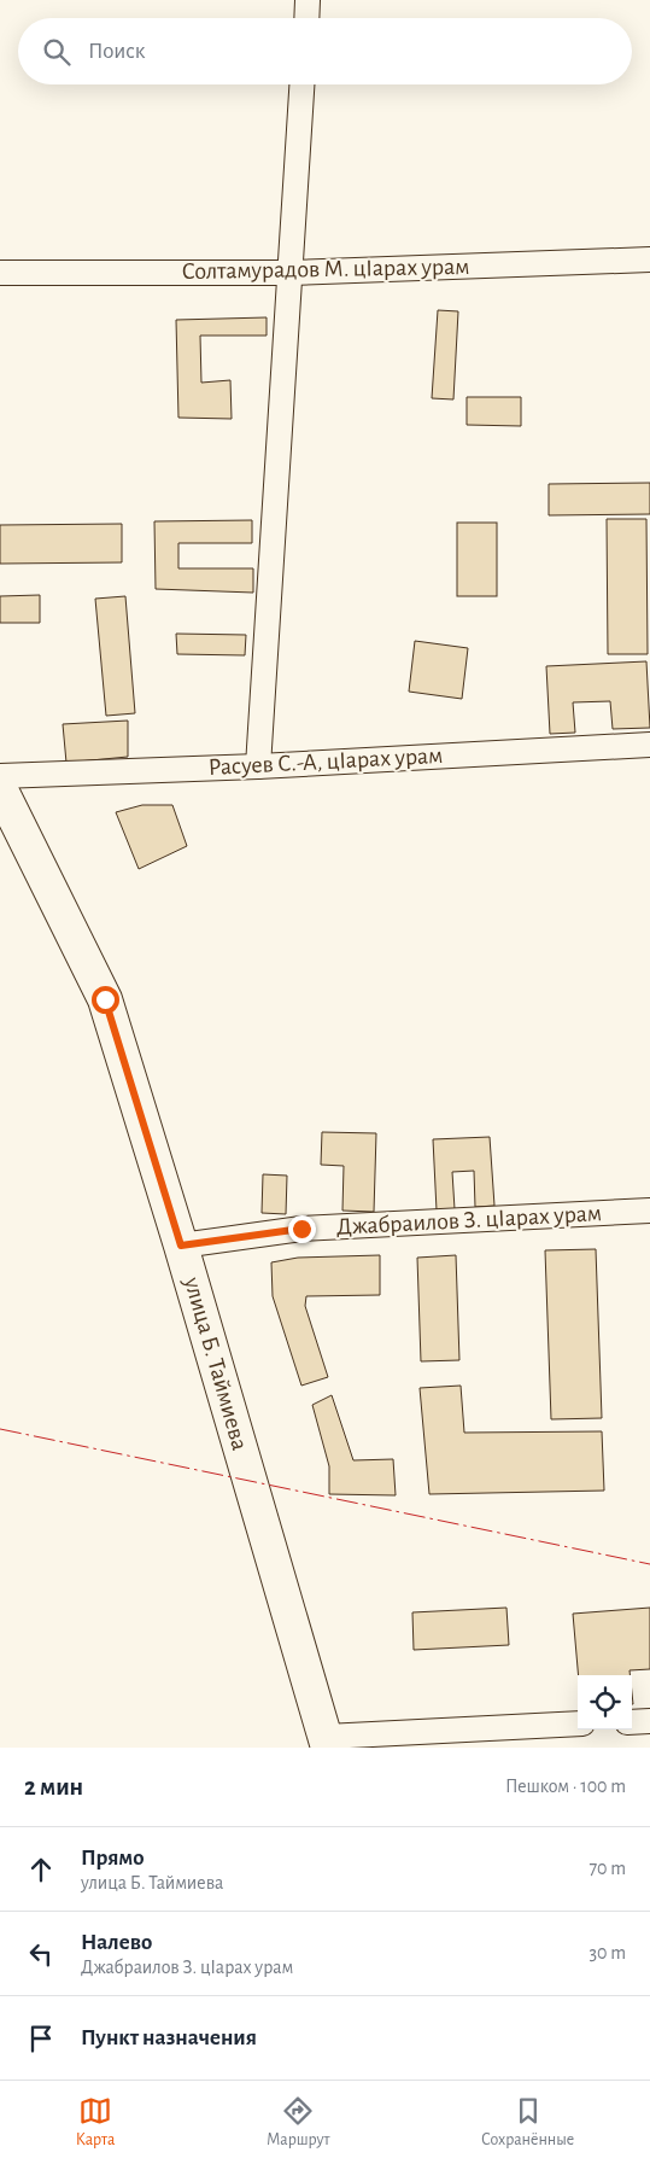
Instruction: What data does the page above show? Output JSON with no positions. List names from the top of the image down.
{
  "streets": {
    "main road": ["улица Б. Таймиева"],
    "street": ["Солтамурадов М. цIарах урам", "Расуев С.-А, цIарах урам", "Джабраилов З. цIарах урам"]
  },
  "crossings": [
    ["Джабраилов З. цIарах урам", "улица Б. Таймиева"]
  ],
  "page": {
    "search": "Поиск",
    "heading": ["2 мин", "Пешком · 100 m"],
    "list": [
      ["Прямо", "улица Б. Таймиева", "70 m"],
      ["Налево", "Джабраилов З. цIарах урам", "30 m"],
      "Пункт назначения"
    ],
    "nav": ["Карта", "Маршрут", "Сохранённые"]
  }
}
